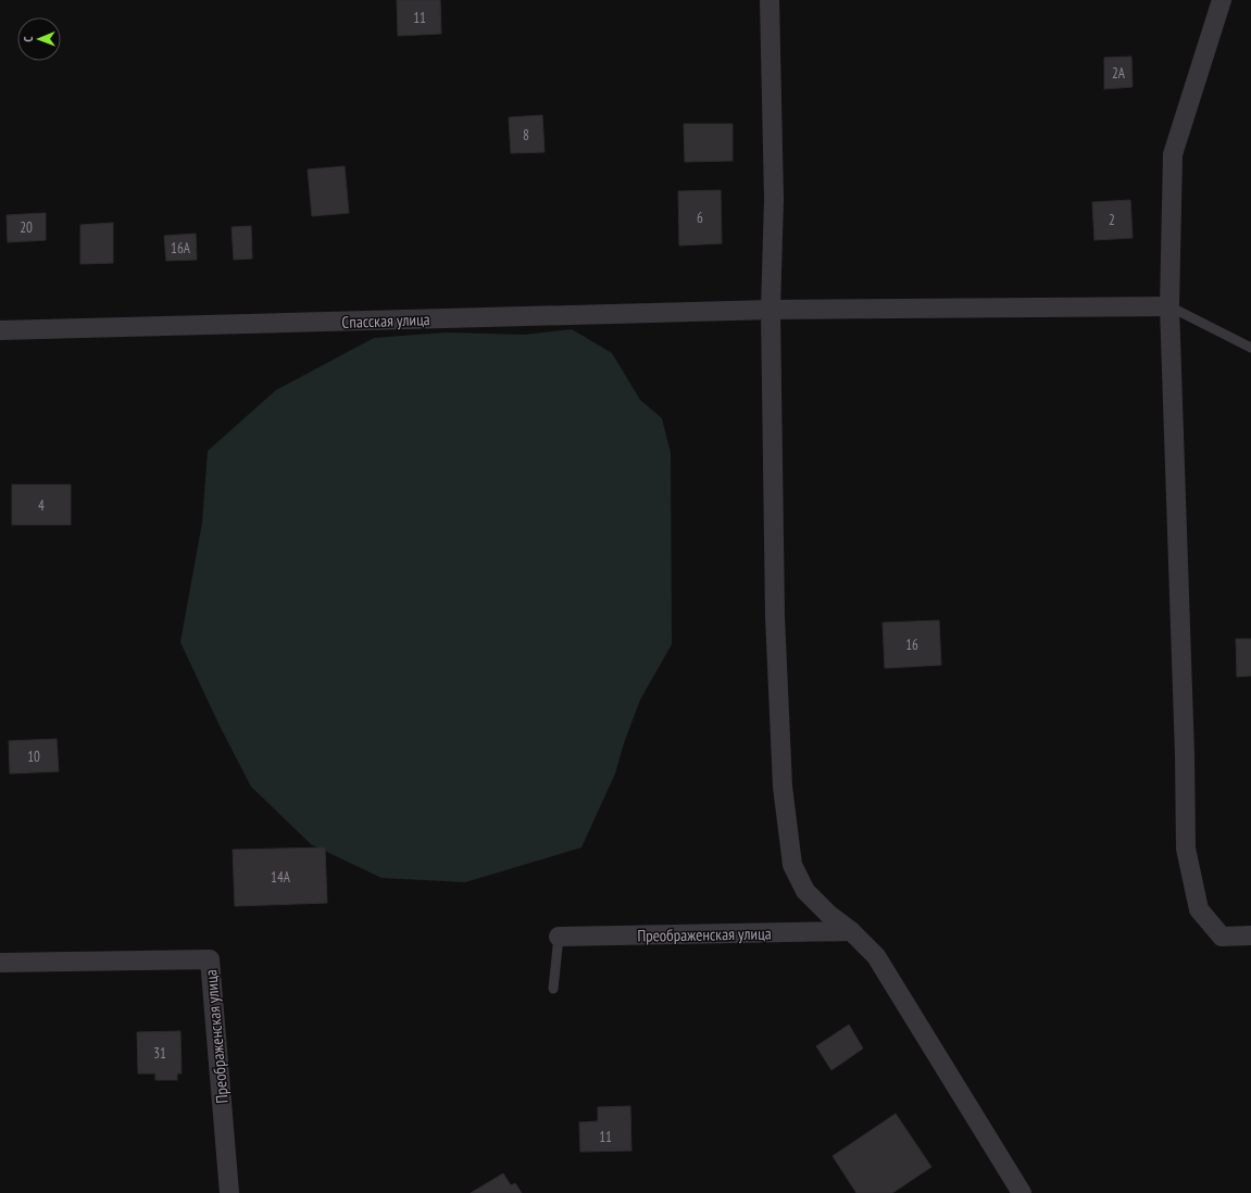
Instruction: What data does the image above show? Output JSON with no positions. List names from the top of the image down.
{
  "streets": {
    "street": ["Спасская улица", "Преображенская улица"]
  },
  "house_numbers": [
    "11",
    "2А",
    "8",
    "6",
    "2",
    "20",
    "16А",
    "4",
    "16",
    "10",
    "14А",
    "31",
    "11"
  ],
  "north": "left"
}
